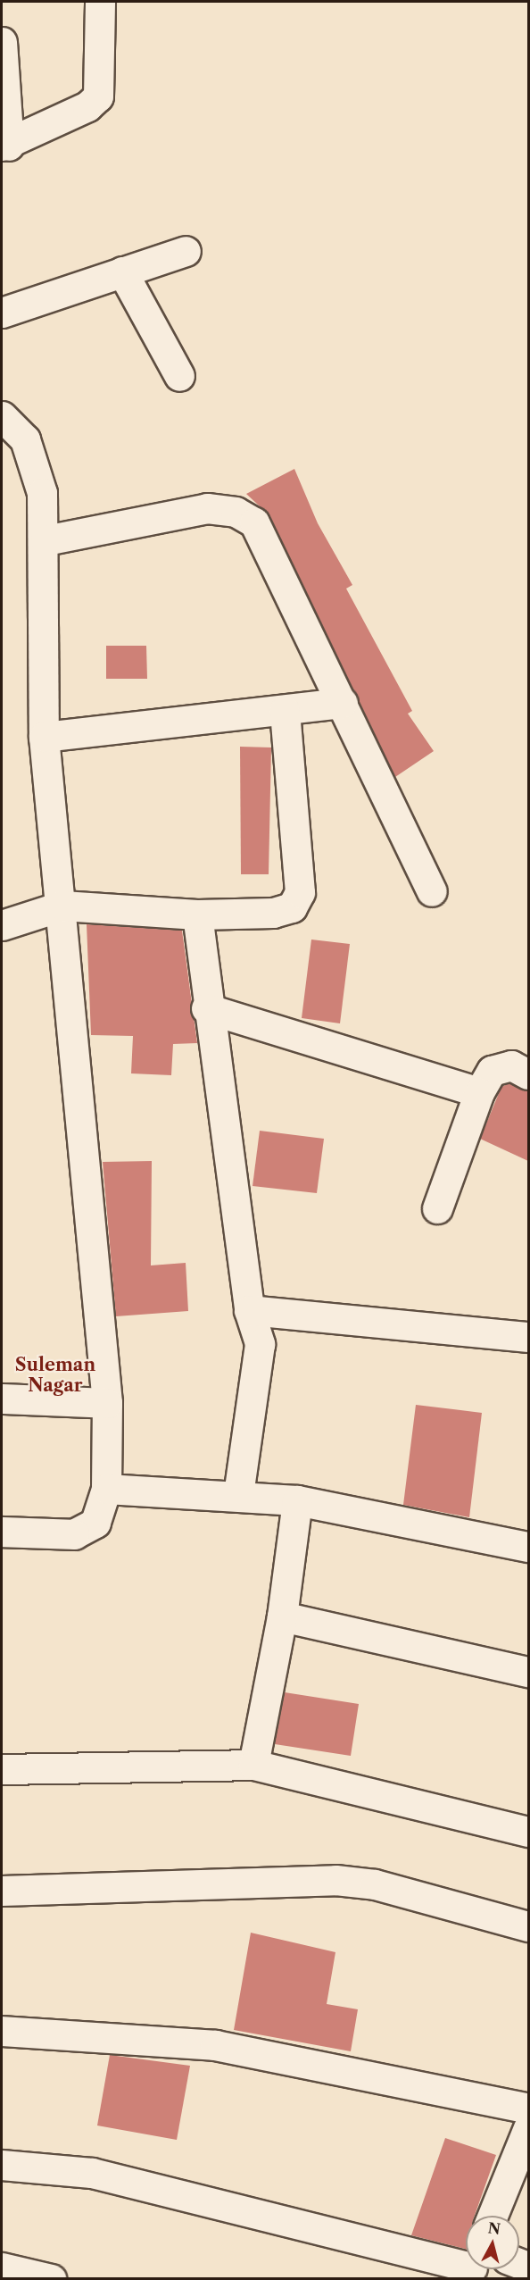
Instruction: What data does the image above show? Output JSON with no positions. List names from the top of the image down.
{
  "districts": ["Suleman Nagar"],
  "north": "top"
}
